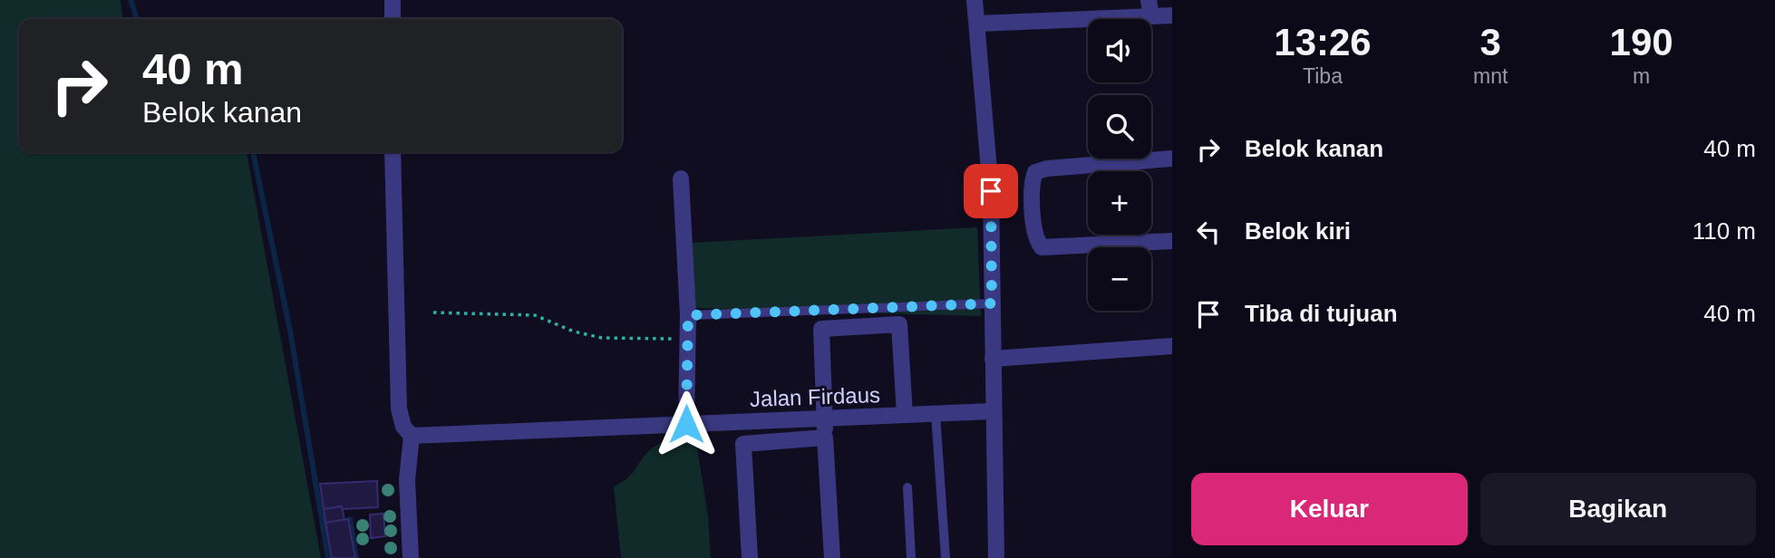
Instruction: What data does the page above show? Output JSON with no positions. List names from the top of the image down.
{
  "streets": {
    "street": ["Jalan Firdaus"]
  },
  "page": {
    "eta": [
      "13:26",
      "Tiba",
      "3",
      "mnt",
      "190",
      "m"
    ],
    "map_buttons": ["+", "−"],
    "turn": ["40 m", "Belok kanan"],
    "list": [
      {
        "name": "Belok kanan",
        "value": "40 m"
      },
      {
        "name": "Belok kiri",
        "value": "110 m"
      },
      {
        "name": "Tiba di tujuan",
        "value": "40 m"
      }
    ],
    "buttons": ["Keluar", "Bagikan"]
  }
}
